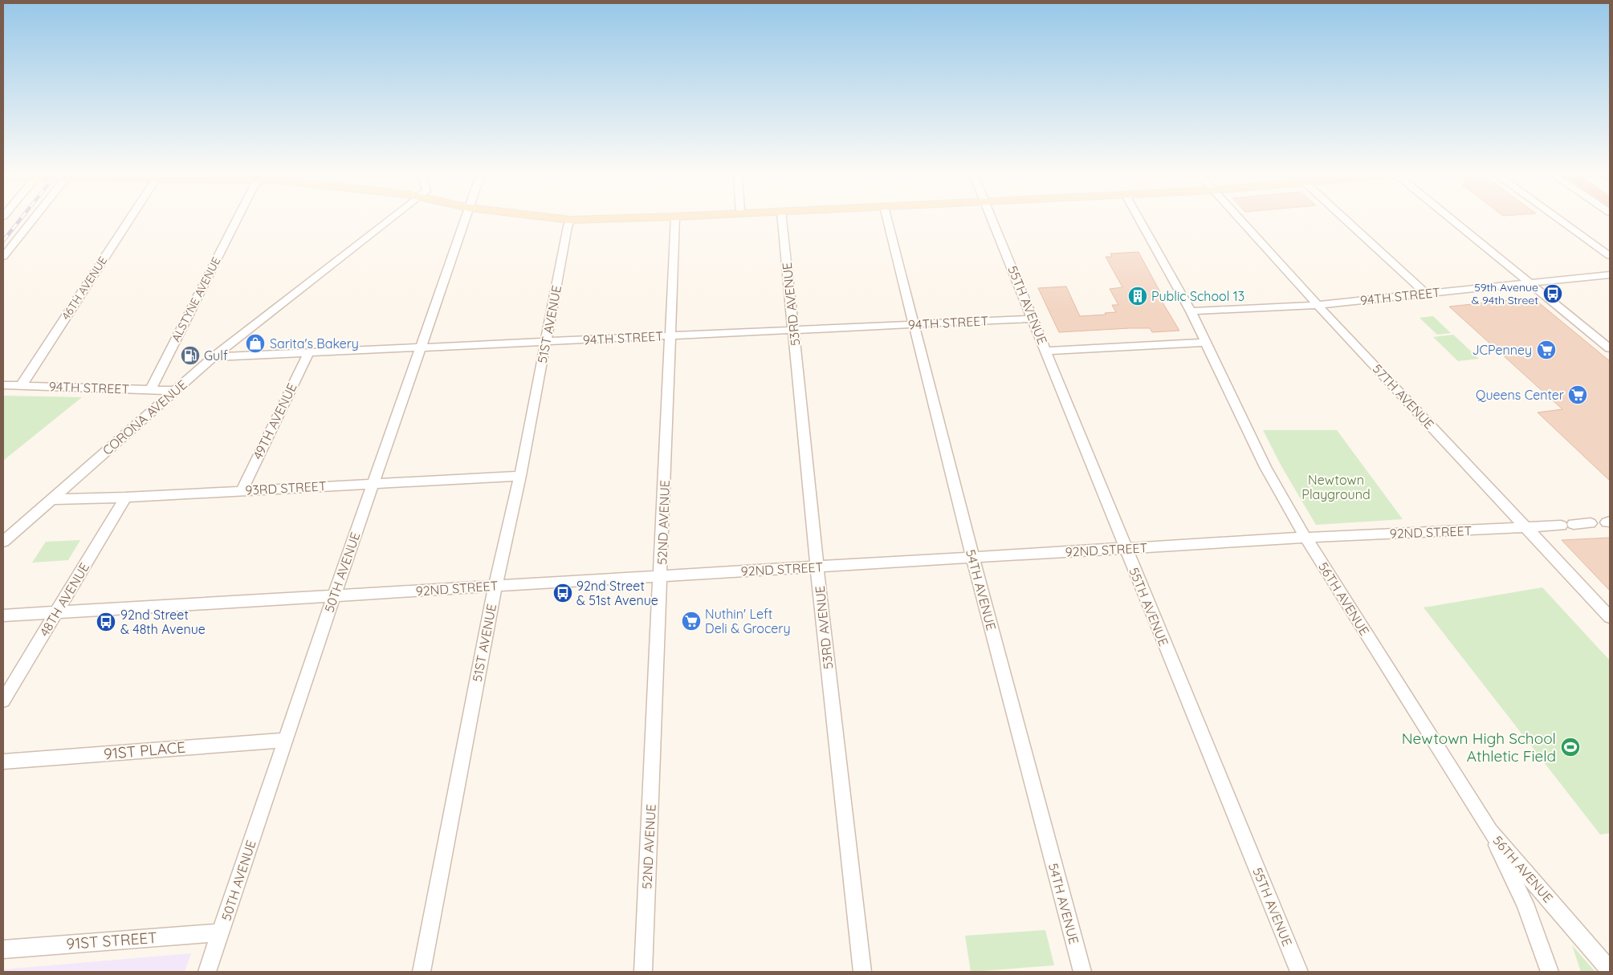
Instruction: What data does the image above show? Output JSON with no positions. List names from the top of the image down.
{
  "streets": {
    "street": [
      "46TH AVENUE",
      "94TH STREET",
      "ALSTYNE AVENUE",
      "53RD AVENUE",
      "55TH AVENUE",
      "51ST AVENUE",
      "57TH AVENUE",
      "CORONA AVENUE",
      "49TH AVENUE",
      "93RD STREET",
      "52ND AVENUE",
      "92ND STREET",
      "50TH AVENUE",
      "54TH AVENUE",
      "56TH AVENUE",
      "48TH AVENUE",
      "91ST PLACE",
      "91ST STREET"
    ]
  },
  "crossings": [
    ["46TH AVENUE", "94TH STREET"],
    ["94TH STREET", "ALSTYNE AVENUE"],
    ["94TH STREET", "53RD AVENUE"],
    ["94TH STREET", "55TH AVENUE"],
    ["94TH STREET", "51ST AVENUE"],
    ["94TH STREET", "57TH AVENUE"],
    ["94TH STREET", "CORONA AVENUE"],
    ["94TH STREET", "49TH AVENUE"],
    ["94TH STREET", "52ND AVENUE"],
    ["94TH STREET", "50TH AVENUE"],
    ["94TH STREET", "54TH AVENUE"],
    ["94TH STREET", "56TH AVENUE"],
    ["53RD AVENUE", "92ND STREET"],
    ["55TH AVENUE", "92ND STREET"],
    ["51ST AVENUE", "93RD STREET"],
    ["51ST AVENUE", "92ND STREET"],
    ["57TH AVENUE", "92ND STREET"],
    ["CORONA AVENUE", "93RD STREET"],
    ["49TH AVENUE", "93RD STREET"],
    ["93RD STREET", "50TH AVENUE"],
    ["93RD STREET", "48TH AVENUE"],
    ["52ND AVENUE", "92ND STREET"],
    ["92ND STREET", "50TH AVENUE"],
    ["92ND STREET", "54TH AVENUE"],
    ["92ND STREET", "56TH AVENUE"],
    ["92ND STREET", "48TH AVENUE"],
    ["50TH AVENUE", "91ST PLACE"],
    ["50TH AVENUE", "91ST STREET"]
  ],
  "parks": ["Newtown Playground"],
  "places": {
    "bus stop": ["59th Avenue & 94th Street", "92nd Street & 51st Avenue", "92nd Street & 48th Avenue"],
    "building": ["Public School 13"],
    "shop": ["Sarita's Bakery"],
    "supermarket": ["JCPenney", "Queens Center", "Nuthin' Left Deli & Grocery"],
    "fuel station": ["Gulf"],
    "sports": ["Newtown High School Athletic Field"]
  }
}
